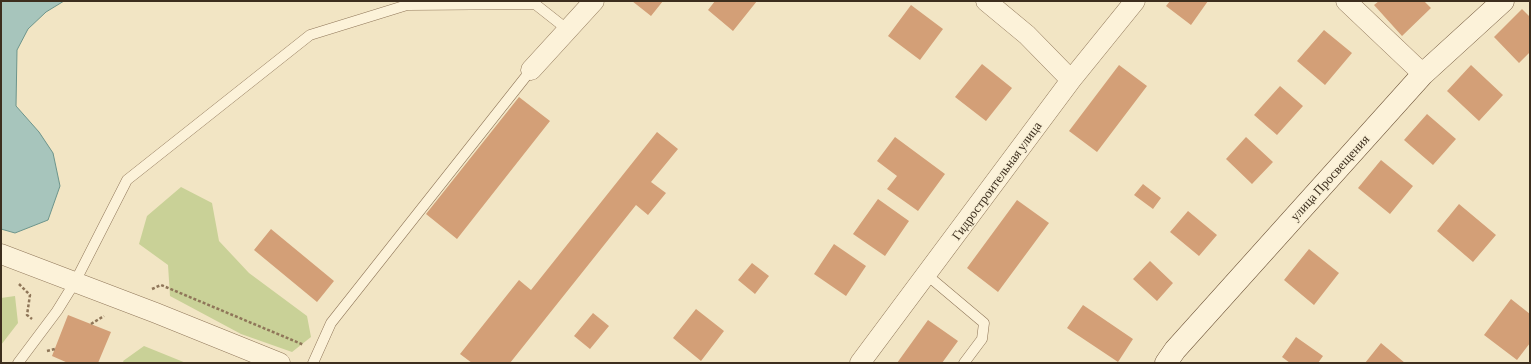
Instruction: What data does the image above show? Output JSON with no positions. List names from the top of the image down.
{
  "streets": {
    "street": ["улица Просвещения", "Гидростроительная улица"]
  }
}
